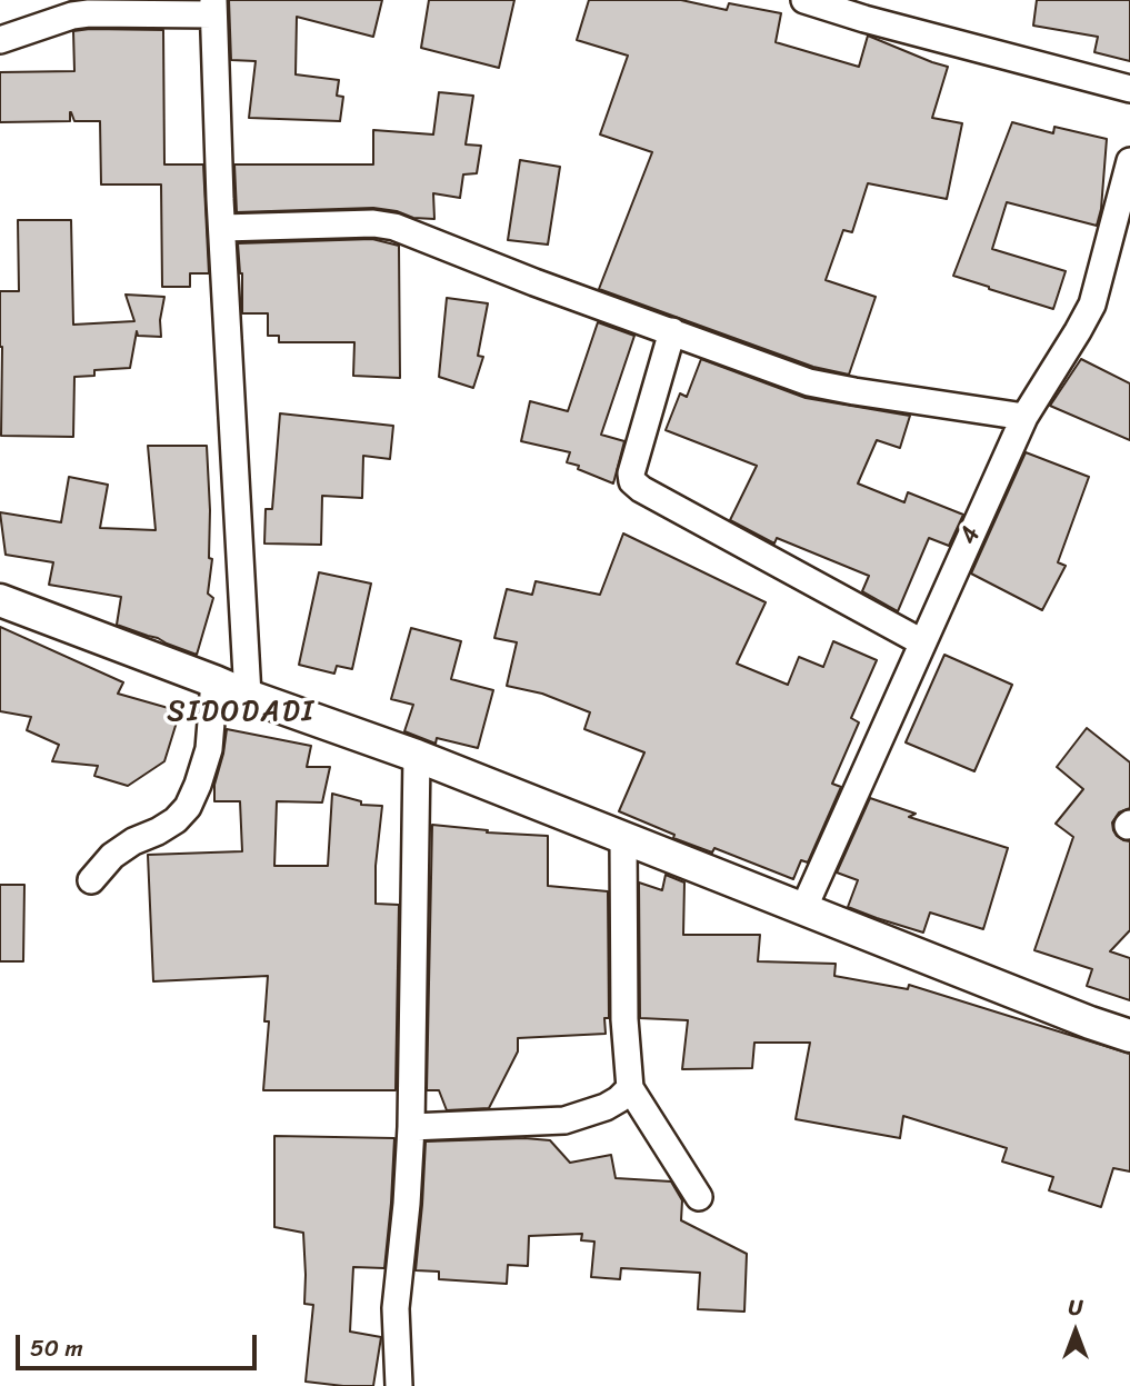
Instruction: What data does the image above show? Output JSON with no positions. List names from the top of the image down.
{
  "streets": {
    "street": ["4"]
  },
  "districts": ["SIDODADI"],
  "scale_bar": "50 m",
  "north": "top"
}
